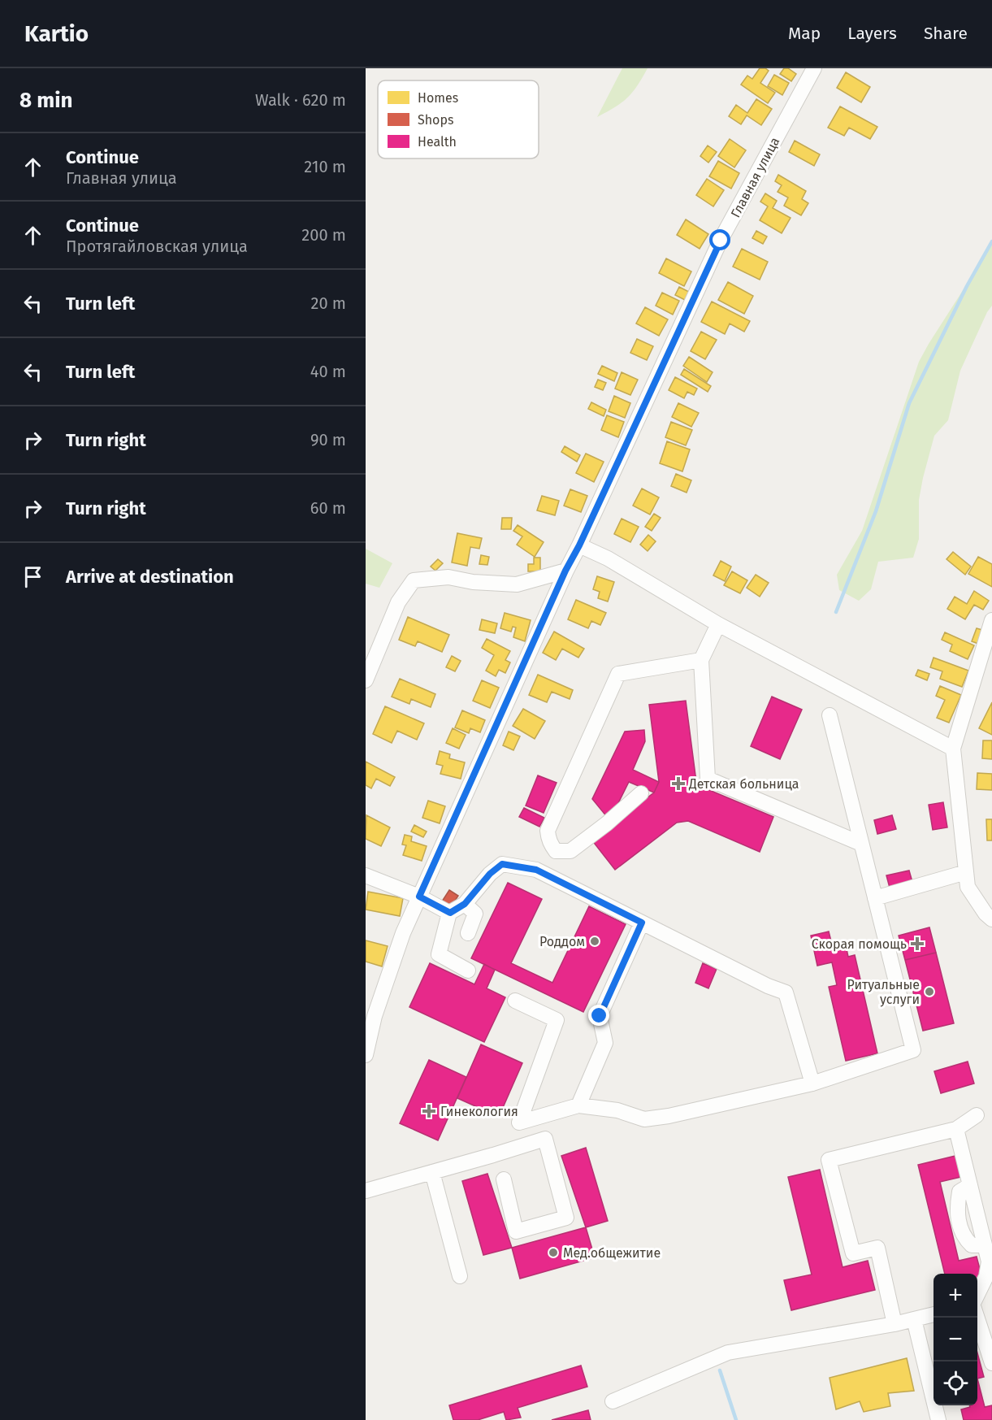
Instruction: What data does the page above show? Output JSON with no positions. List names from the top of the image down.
{
  "streets": {
    "street": ["Главная улица"]
  },
  "places": {
    "health": ["Детская больница", "Скорая помощь", "Гинекология"],
    "other": ["Роддом", "Ритуальные услуги", "Мед.общежитие"]
  },
  "legend": ["Homes", "Shops", "Health"],
  "page": {
    "header": "Kartio",
    "nav": ["Map", "Layers", "Share"],
    "heading": ["8 min", "Walk · 620 m"],
    "list": [
      ["Continue", "Главная улица", "210 m"],
      ["Continue", "Протягайловская улица", "200 m"],
      ["Turn left", "20 m"],
      ["Turn left", "40 m"],
      ["Turn right", "90 m"],
      ["Turn right", "60 m"],
      "Arrive at destination"
    ],
    "map_buttons": ["+", "−"]
  }
}
